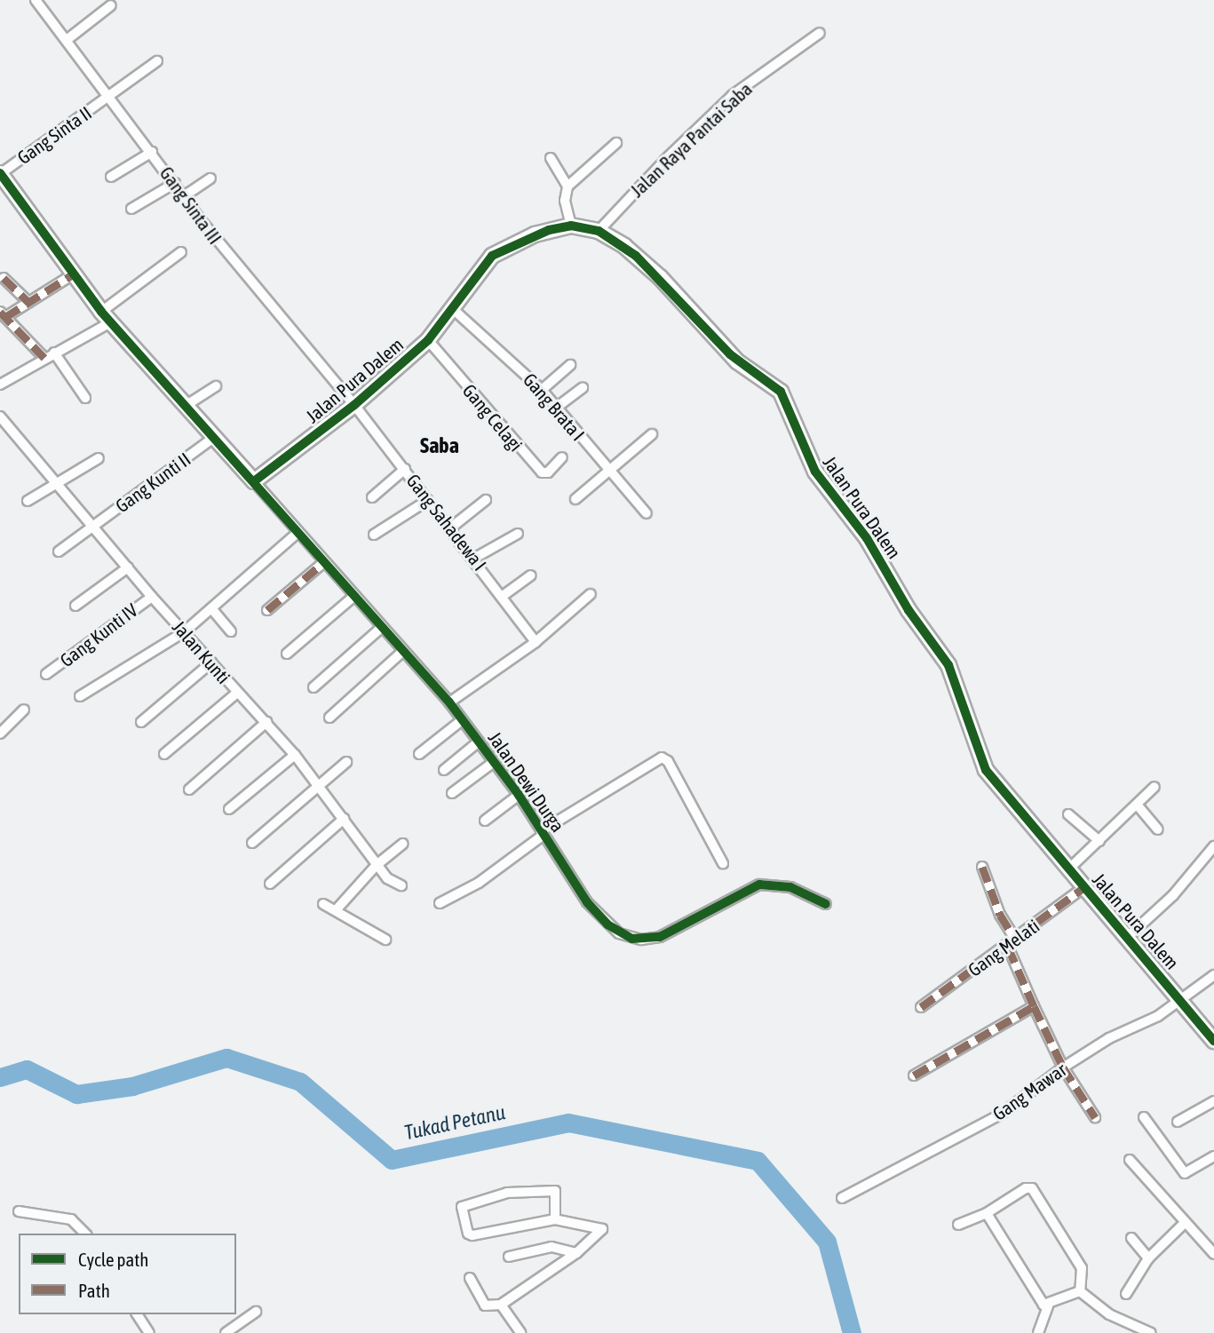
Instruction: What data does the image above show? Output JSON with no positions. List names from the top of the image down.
{
  "streets": {
    "street": [
      "Gang Sinta II",
      "Jalan Raya Pantai Saba",
      "Gang Sinta III",
      "Jalan Pura Dalem",
      "Gang Brata I",
      "Gang Celagi",
      "Gang Kunti II",
      "Gang Sahadewa I",
      "Gang Kunti IV",
      "Jalan Kunti",
      "Jalan Dewi Durga",
      "Gang Melati",
      "Gang Mawar"
    ]
  },
  "crossings": [
    ["Gang Sinta II", "Gang Sinta III"],
    ["Jalan Raya Pantai Saba", "Jalan Pura Dalem"],
    ["Gang Sinta III", "Jalan Pura Dalem"],
    ["Gang Sinta III", "Gang Sahadewa I"],
    ["Jalan Pura Dalem", "Gang Brata I"],
    ["Jalan Pura Dalem", "Gang Celagi"],
    ["Jalan Pura Dalem", "Gang Sahadewa I"],
    ["Jalan Pura Dalem", "Jalan Dewi Durga"],
    ["Jalan Pura Dalem", "Gang Melati"],
    ["Jalan Pura Dalem", "Gang Mawar"],
    ["Gang Kunti II", "Jalan Kunti"],
    ["Gang Kunti IV", "Jalan Kunti"]
  ],
  "districts": ["Saba"],
  "water": ["Tukad Petanu"],
  "legend": ["Cycle path", "Path"]
}
